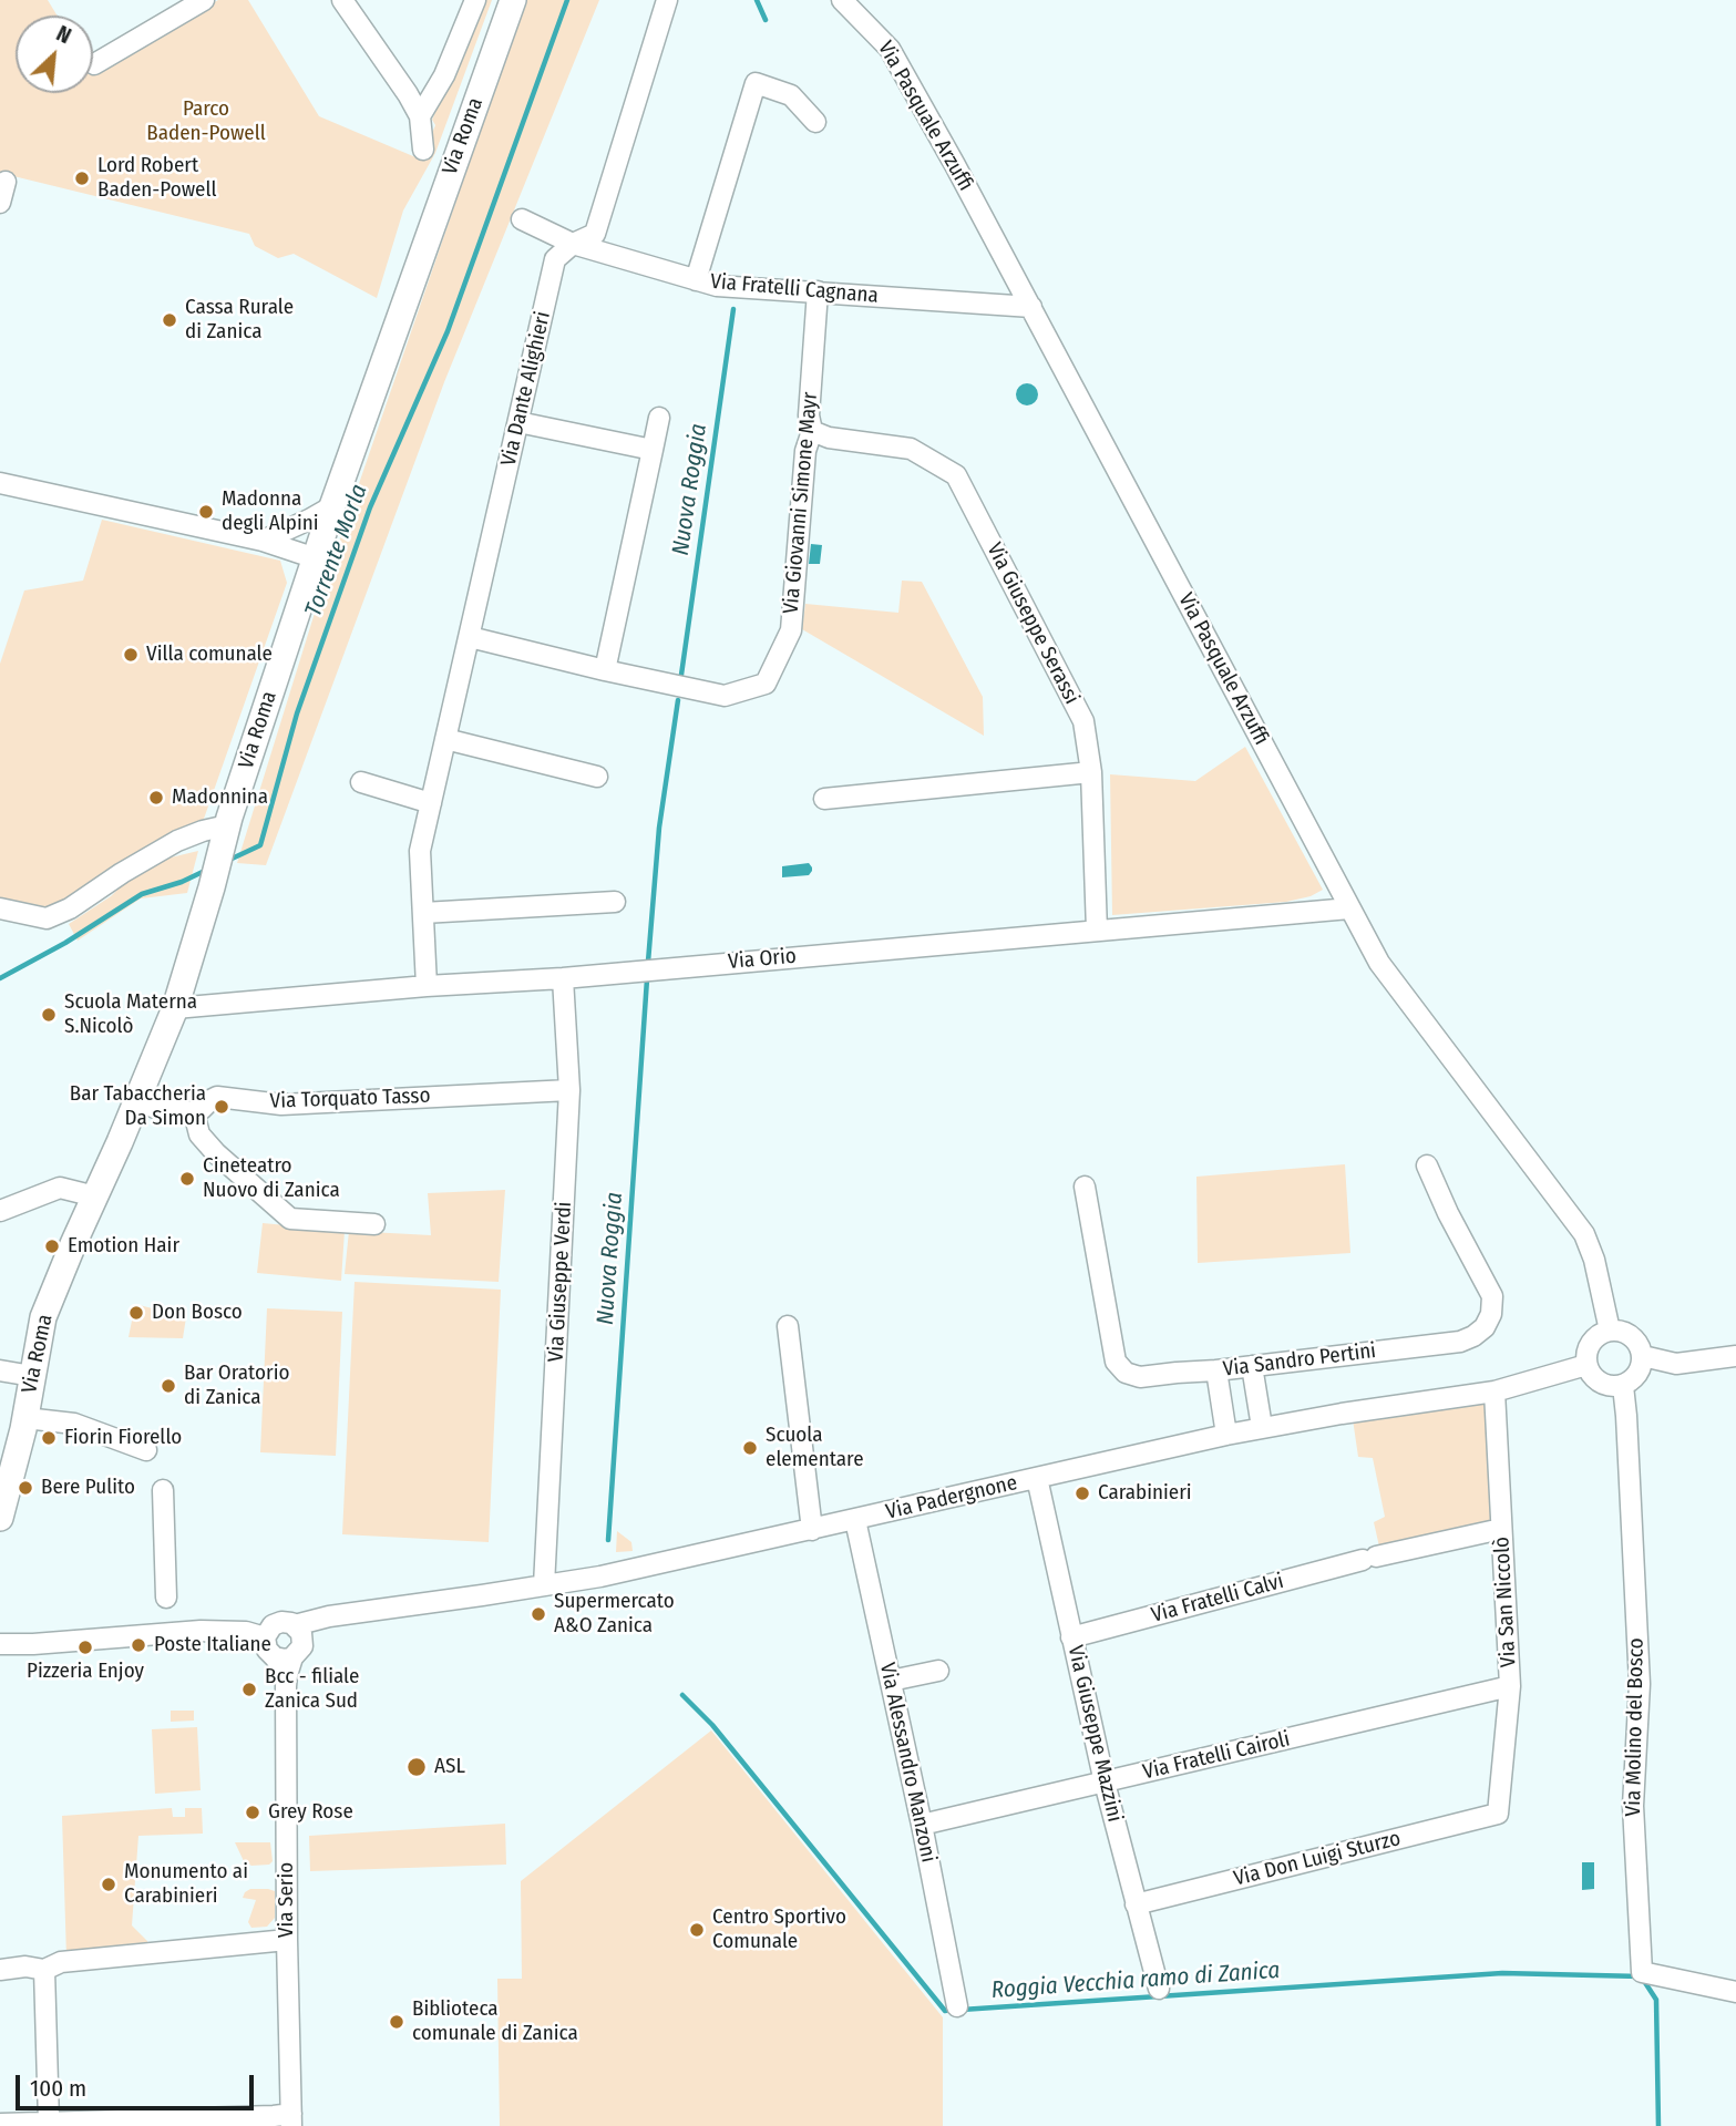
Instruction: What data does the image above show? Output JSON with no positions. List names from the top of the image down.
{
  "streets": {
    "main road": ["Via Roma"],
    "street": [
      "Via Pasquale Arzuffi",
      "Via Fratelli Cagnana",
      "Via Dante Alighieri",
      "Via Giovanni Simone Mayr",
      "Via Giuseppe Serassi",
      "Via Orio",
      "Via Torquato Tasso",
      "Via Giuseppe Verdi",
      "Via Sandro Pertini",
      "Via Padergnone",
      "Via Fratelli Calvi",
      "Via San Niccolò",
      "Via Molino del Bosco",
      "Via Giuseppe Mazzini",
      "Via Fratelli Cairoli",
      "Via Alessandro Manzoni",
      "Via Don Luigi Sturzo",
      "Via Serio"
    ]
  },
  "crossings": [
    ["Via Pasquale Arzuffi", "Via Fratelli Cagnana"],
    ["Via Pasquale Arzuffi", "Via Orio"],
    ["Via Pasquale Arzuffi", "Via Padergnone"],
    ["Via Pasquale Arzuffi", "Via Molino del Bosco"],
    ["Via Roma", "Via Orio"],
    ["Via Roma", "Via Torquato Tasso"],
    ["Via Fratelli Cagnana", "Via Dante Alighieri"],
    ["Via Fratelli Cagnana", "Via Giovanni Simone Mayr"],
    ["Via Dante Alighieri", "Via Giovanni Simone Mayr"],
    ["Via Dante Alighieri", "Via Orio"],
    ["Via Giovanni Simone Mayr", "Via Giuseppe Serassi"],
    ["Via Giuseppe Serassi", "Via Orio"],
    ["Via Orio", "Via Giuseppe Verdi"],
    ["Via Torquato Tasso", "Via Giuseppe Verdi"],
    ["Via Giuseppe Verdi", "Via Padergnone"],
    ["Via Padergnone", "Via San Niccolò"],
    ["Via Padergnone", "Via Molino del Bosco"],
    ["Via Padergnone", "Via Giuseppe Mazzini"],
    ["Via Padergnone", "Via Alessandro Manzoni"],
    ["Via Fratelli Calvi", "Via San Niccolò"],
    ["Via Fratelli Calvi", "Via Giuseppe Mazzini"],
    ["Via San Niccolò", "Via Fratelli Cairoli"],
    ["Via San Niccolò", "Via Don Luigi Sturzo"],
    ["Via Giuseppe Mazzini", "Via Fratelli Cairoli"],
    ["Via Giuseppe Mazzini", "Via Don Luigi Sturzo"],
    ["Via Fratelli Cairoli", "Via Alessandro Manzoni"]
  ],
  "water": ["Nuova Roggia", "Torrente Morla", "Roggia Vecchia ramo di Zanica"],
  "parks": ["Parco Baden-Powell"],
  "places": [
    "Lord Robert Baden-Powell",
    "Cassa Rurale di Zanica",
    "Madonna degli Alpini",
    "Villa comunale",
    "Madonnina",
    "Scuola Materna S.Nicolò",
    "Bar Tabaccheria Da Simon",
    "Cineteatro Nuovo di Zanica",
    "Emotion Hair",
    "Don Bosco",
    "Bar Oratorio di Zanica",
    "Fiorin Fiorello",
    "Scuola elementare",
    "Bere Pulito",
    "Carabinieri",
    "Supermercato A&O Zanica",
    "Poste Italiane",
    "Pizzeria Enjoy",
    "Bcc - filiale Zanica Sud",
    "ASL",
    "Grey Rose",
    "Monumento ai Carabinieri",
    "Centro Sportivo Comunale",
    "Biblioteca comunale di Zanica"
  ],
  "scale_bar": "100 m",
  "north": "top right"
}
